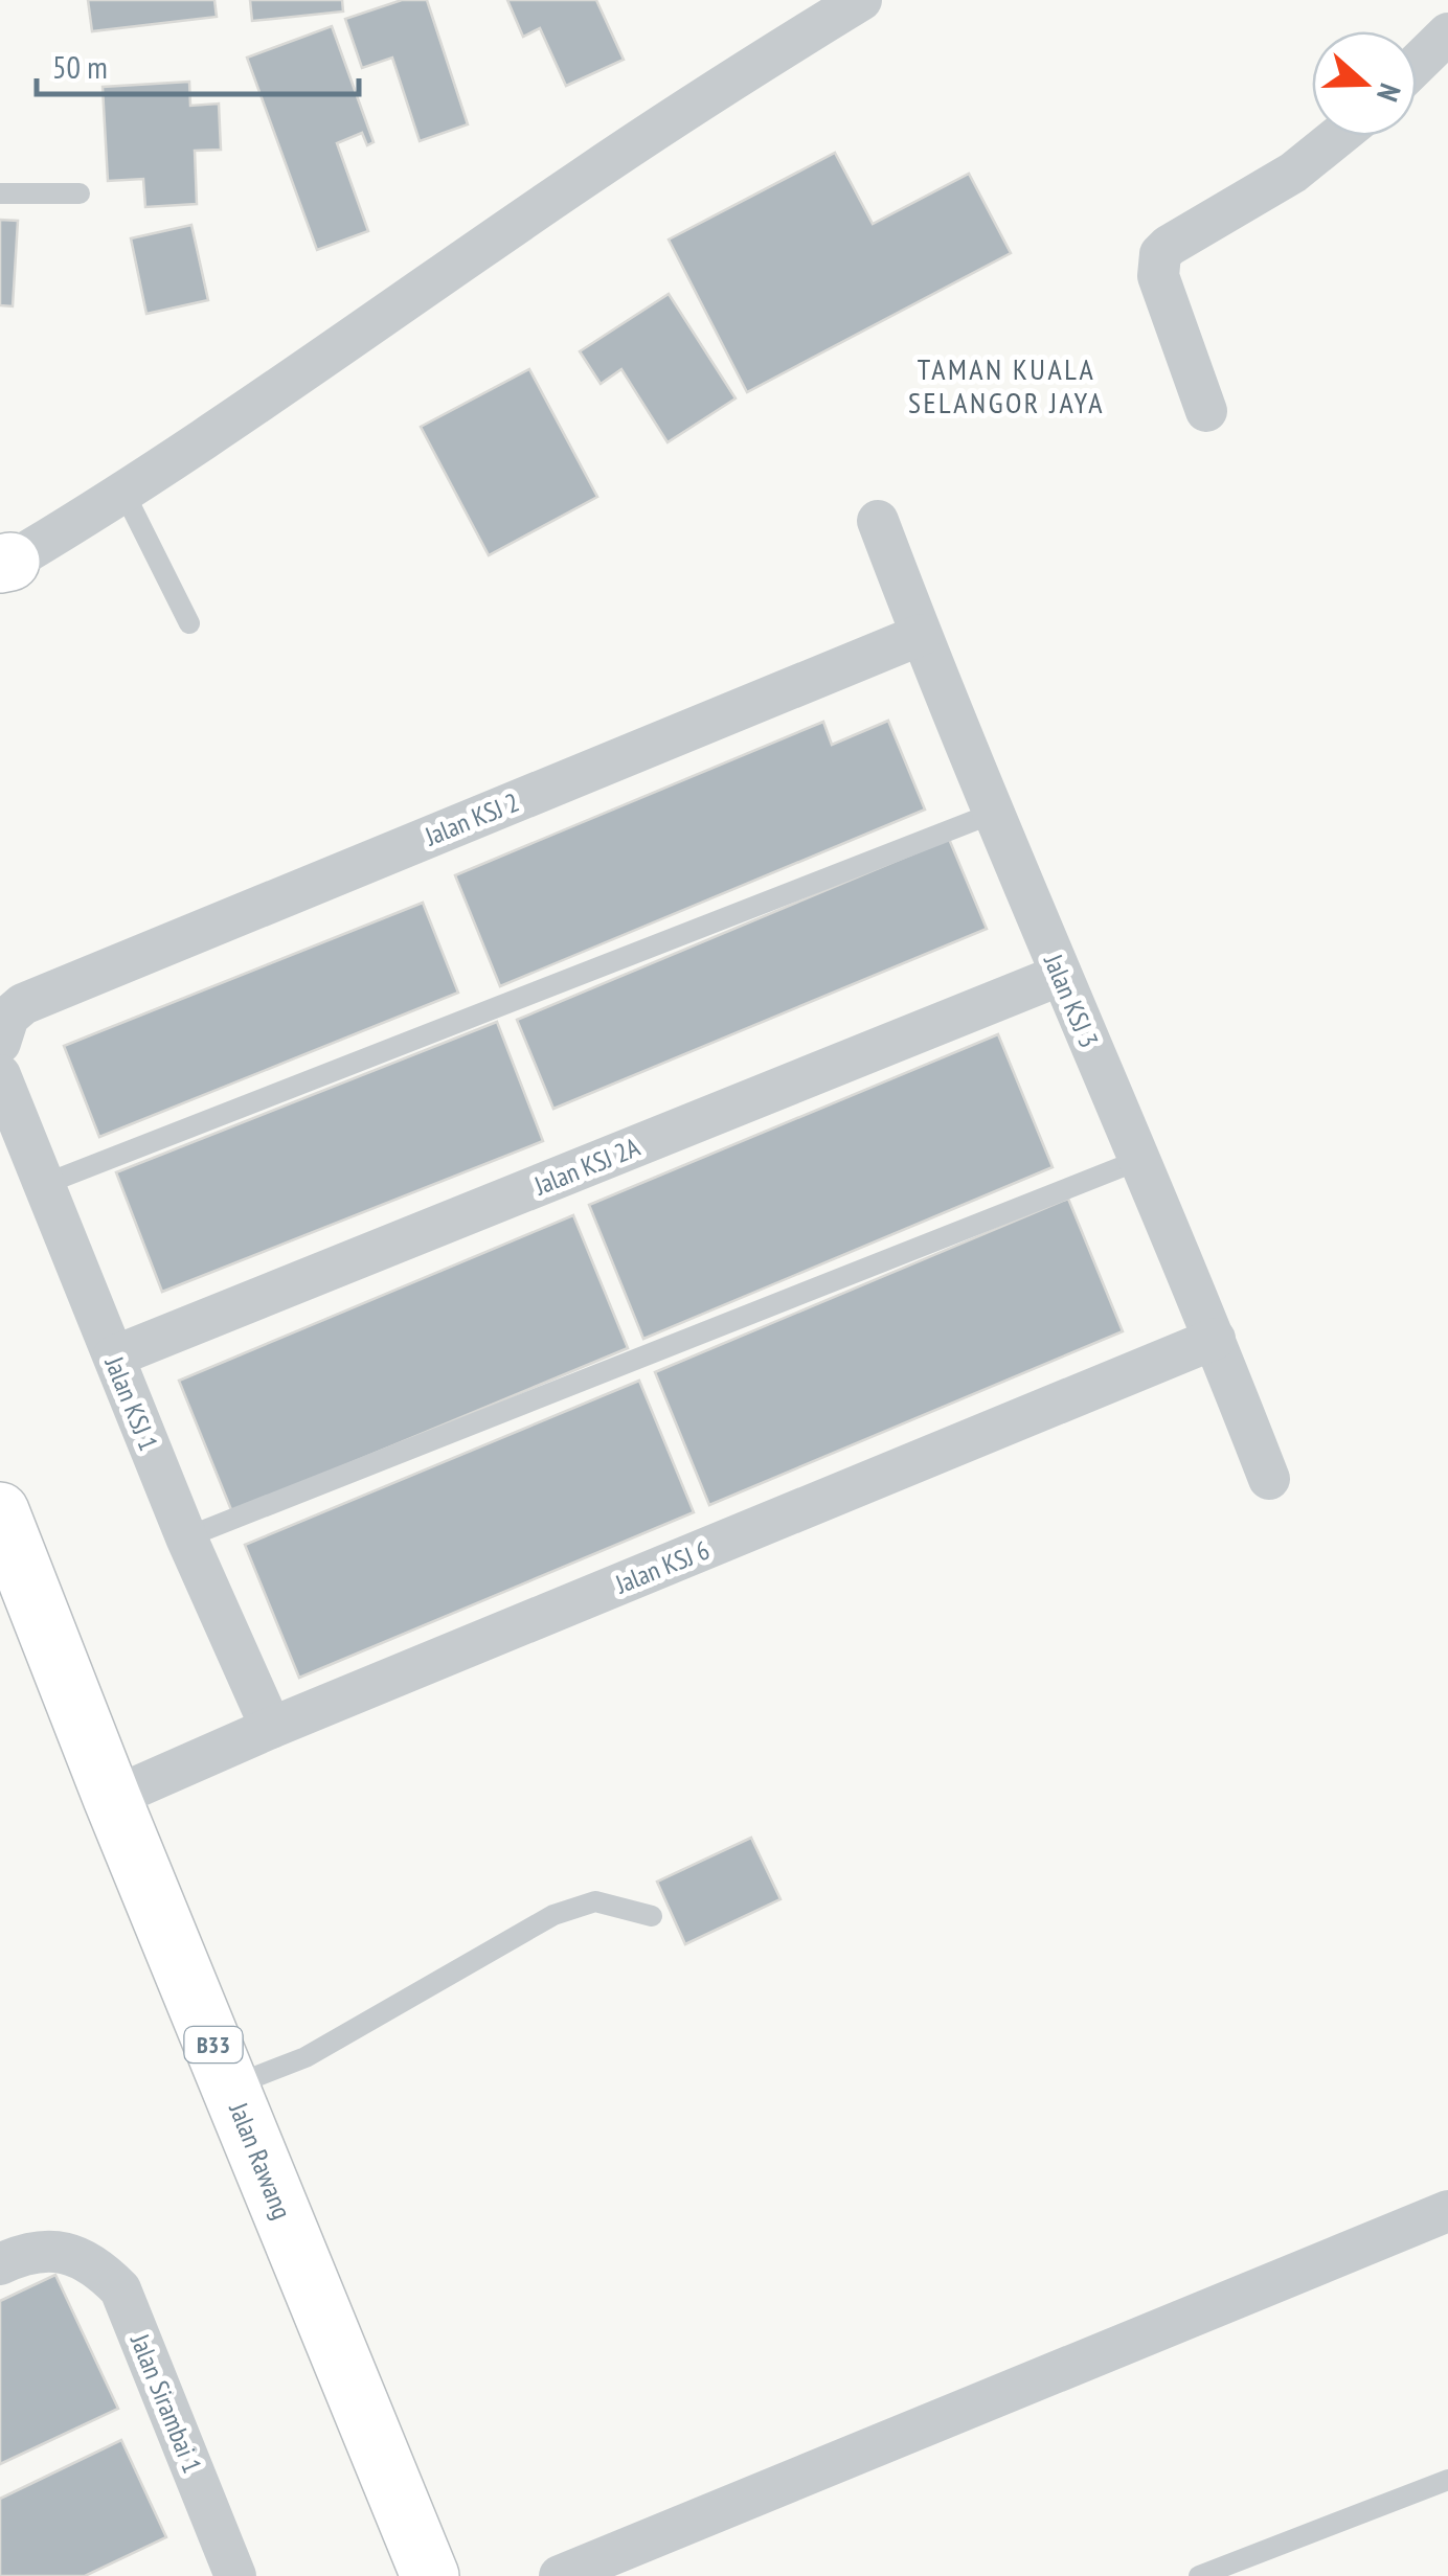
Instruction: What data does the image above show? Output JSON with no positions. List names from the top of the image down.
{
  "streets": {
    "main road": ["B33", "Jalan Rawang"],
    "street": [
      "Jalan KSJ 2",
      "Jalan KSJ 3",
      "Jalan KSJ 2A",
      "Jalan KSJ 1",
      "Jalan KSJ 6",
      "Jalan Sirambai 1"
    ]
  },
  "crossings": [
    ["Jalan KSJ 2", "Jalan KSJ 3"],
    ["Jalan KSJ 3", "Jalan KSJ 2A"],
    ["Jalan KSJ 3", "Jalan KSJ 6"],
    ["Jalan KSJ 2A", "Jalan KSJ 1"],
    ["Jalan KSJ 1", "Jalan KSJ 6"],
    ["Jalan KSJ 6", "Jalan Rawang"]
  ],
  "districts": ["TAMAN KUALA SELANGOR JAYA"],
  "scale_bar": "50 m",
  "north": "right"
}
